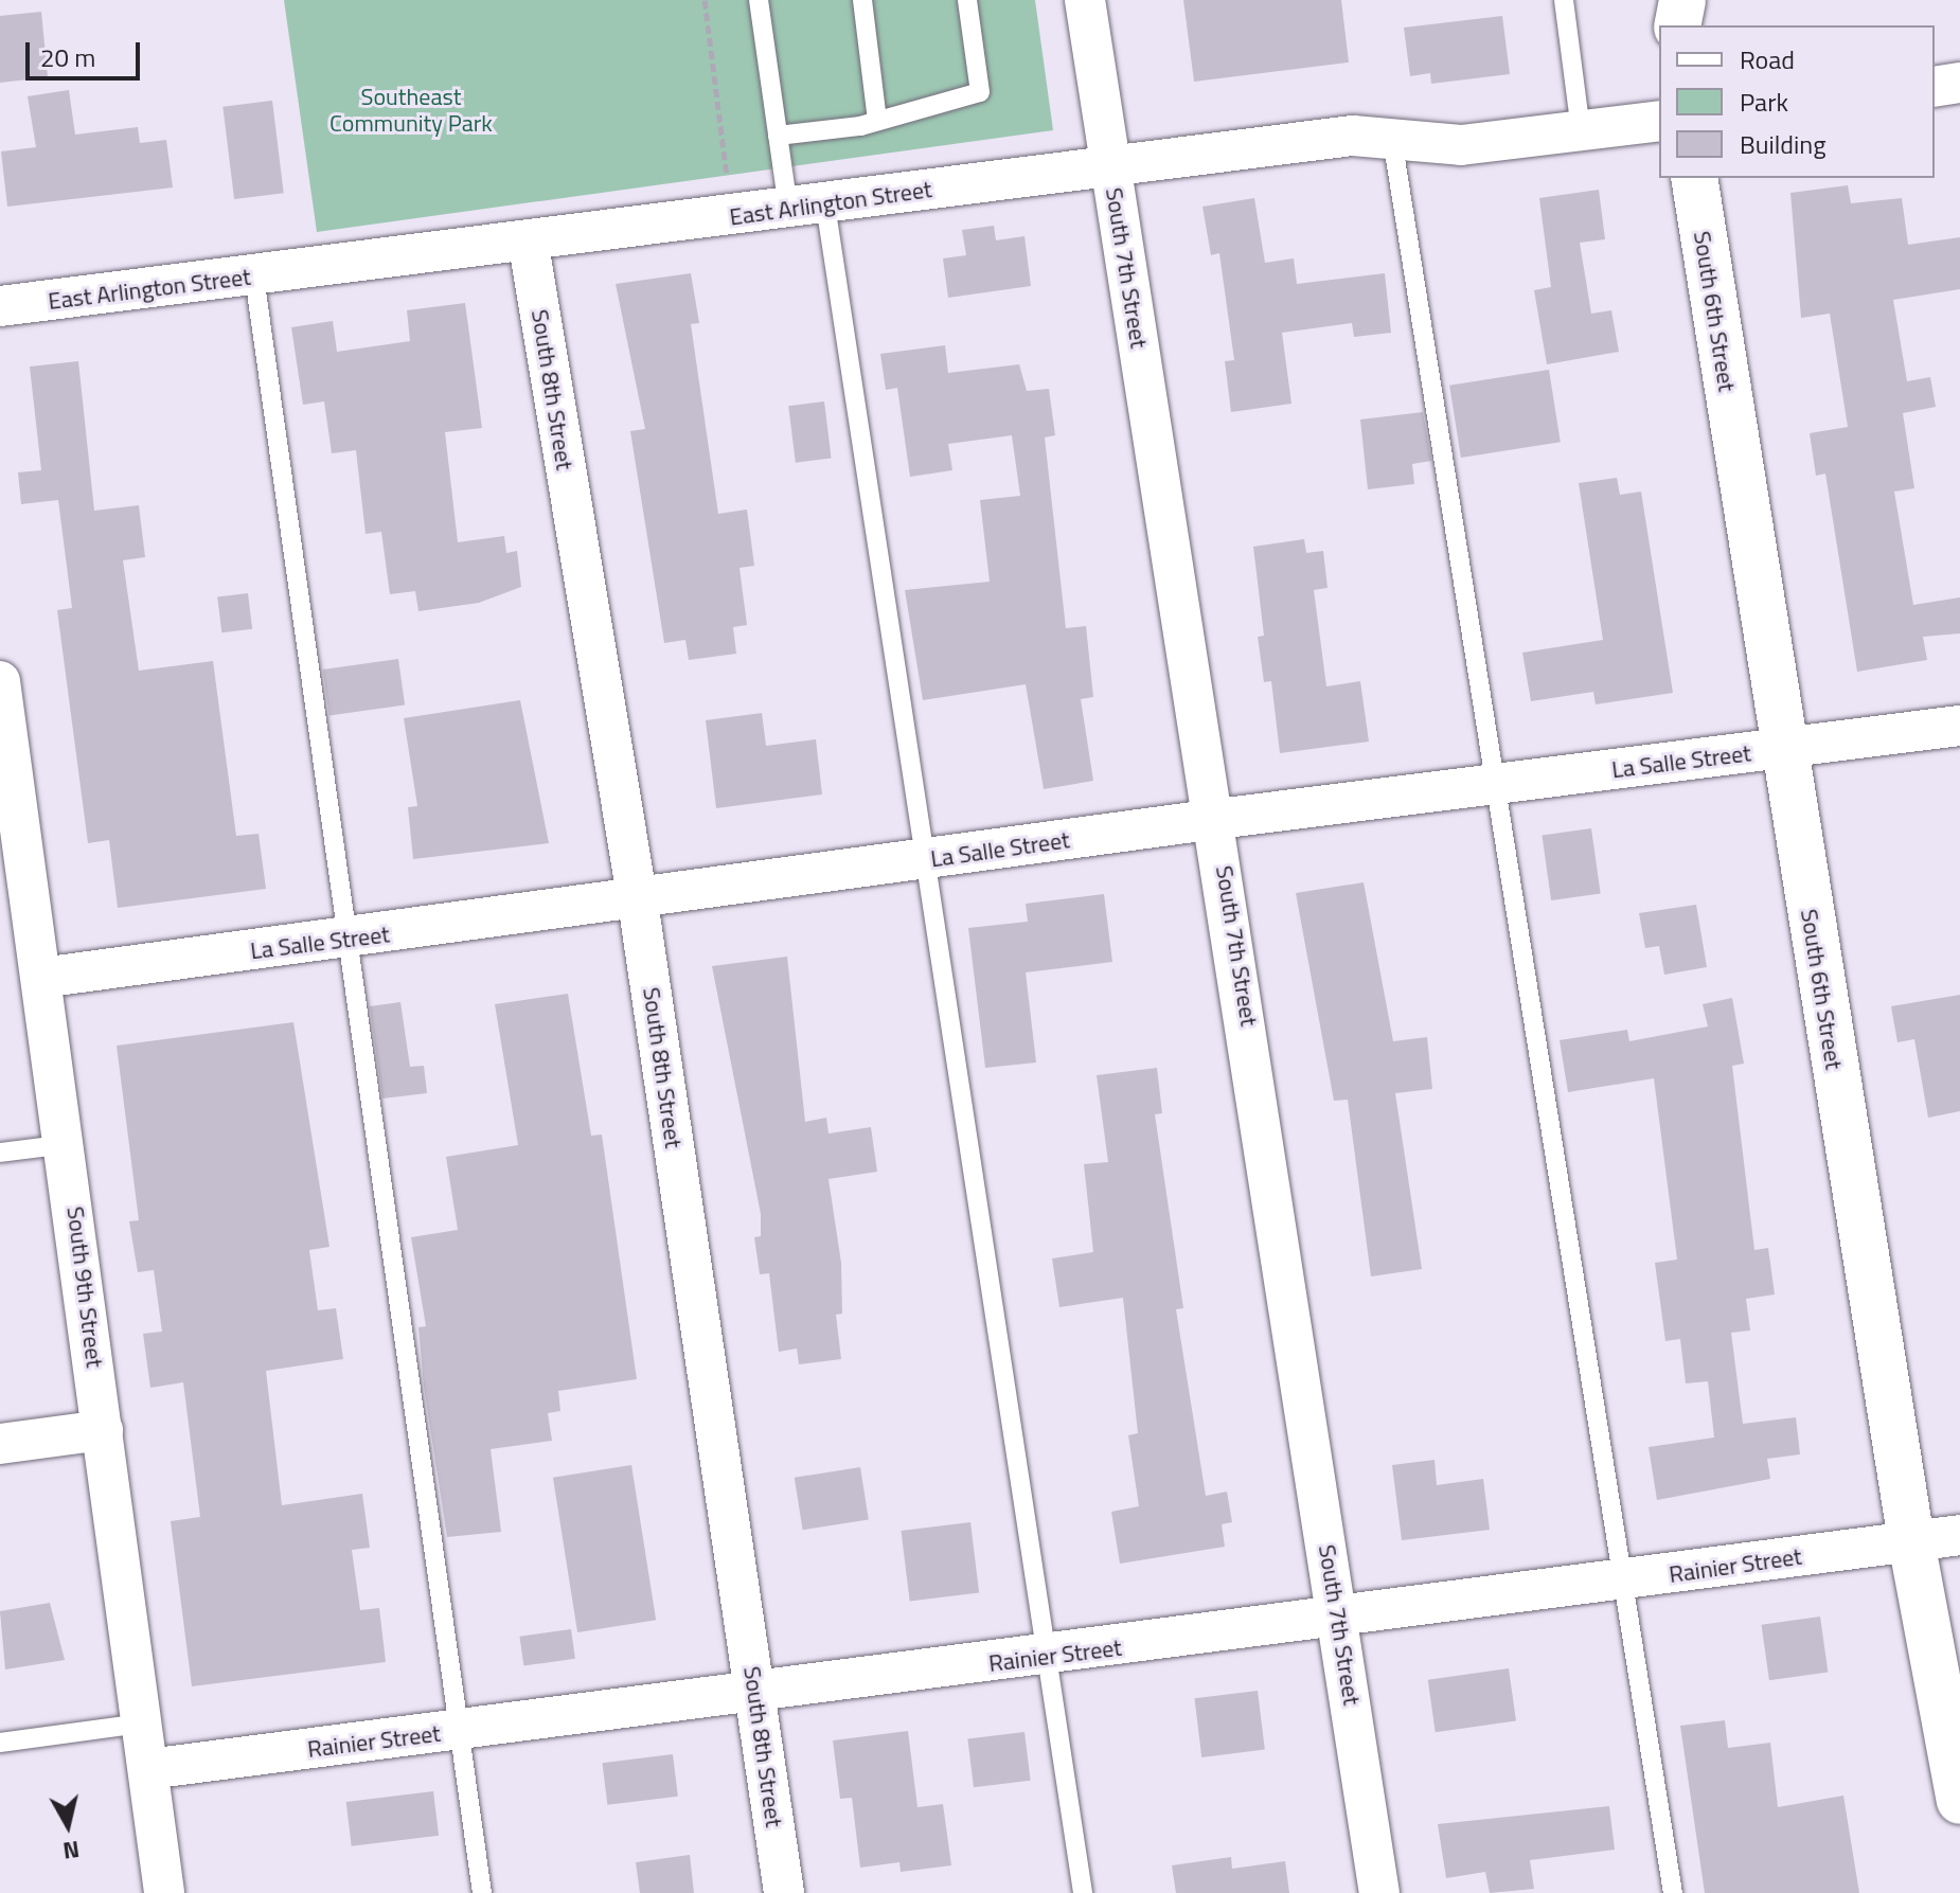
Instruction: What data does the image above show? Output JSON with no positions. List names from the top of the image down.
{
  "streets": {
    "street": [
      "East Arlington Street",
      "South 7th Street",
      "South 6th Street",
      "South 8th Street",
      "La Salle Street",
      "South 9th Street",
      "Rainier Street"
    ]
  },
  "crossings": [
    ["East Arlington Street", "South 7th Street"],
    ["East Arlington Street", "South 8th Street"],
    ["South 7th Street", "La Salle Street"],
    ["South 7th Street", "Rainier Street"],
    ["South 6th Street", "La Salle Street"],
    ["South 6th Street", "Rainier Street"],
    ["South 8th Street", "La Salle Street"],
    ["South 8th Street", "Rainier Street"],
    ["La Salle Street", "South 9th Street"],
    ["South 9th Street", "Rainier Street"]
  ],
  "parks": ["Southeast Community Park"],
  "legend": ["Road", "Park", "Building"],
  "scale_bar": "20 m",
  "north": "bottom"
}
